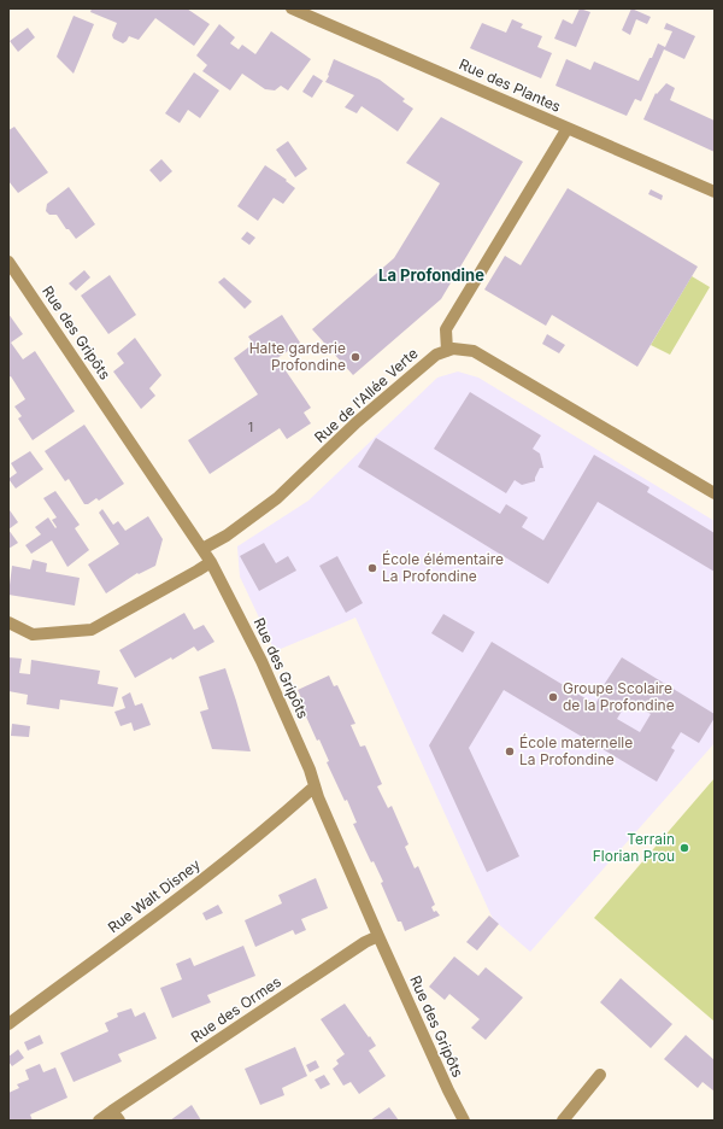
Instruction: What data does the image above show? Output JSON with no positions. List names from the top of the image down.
{
  "streets": {
    "street": [
      "Rue des Plantes",
      "Rue des Gripôts",
      "Rue de l'Allée Verte",
      "Rue Walt Disney",
      "Rue des Ormes"
    ]
  },
  "crossings": [
    ["Rue des Gripôts", "Rue de l'Allée Verte"],
    ["Rue des Gripôts", "Rue Walt Disney"],
    ["Rue des Gripôts", "Rue des Ormes"]
  ],
  "districts": ["La Profondine"],
  "places": [
    "Halte garderie Profondine",
    "École élémentaire La Profondine",
    "Groupe Scolaire de la Profondine",
    "École maternelle La Profondine",
    "Terrain Florian Prou"
  ],
  "house_numbers": ["1"]
}
